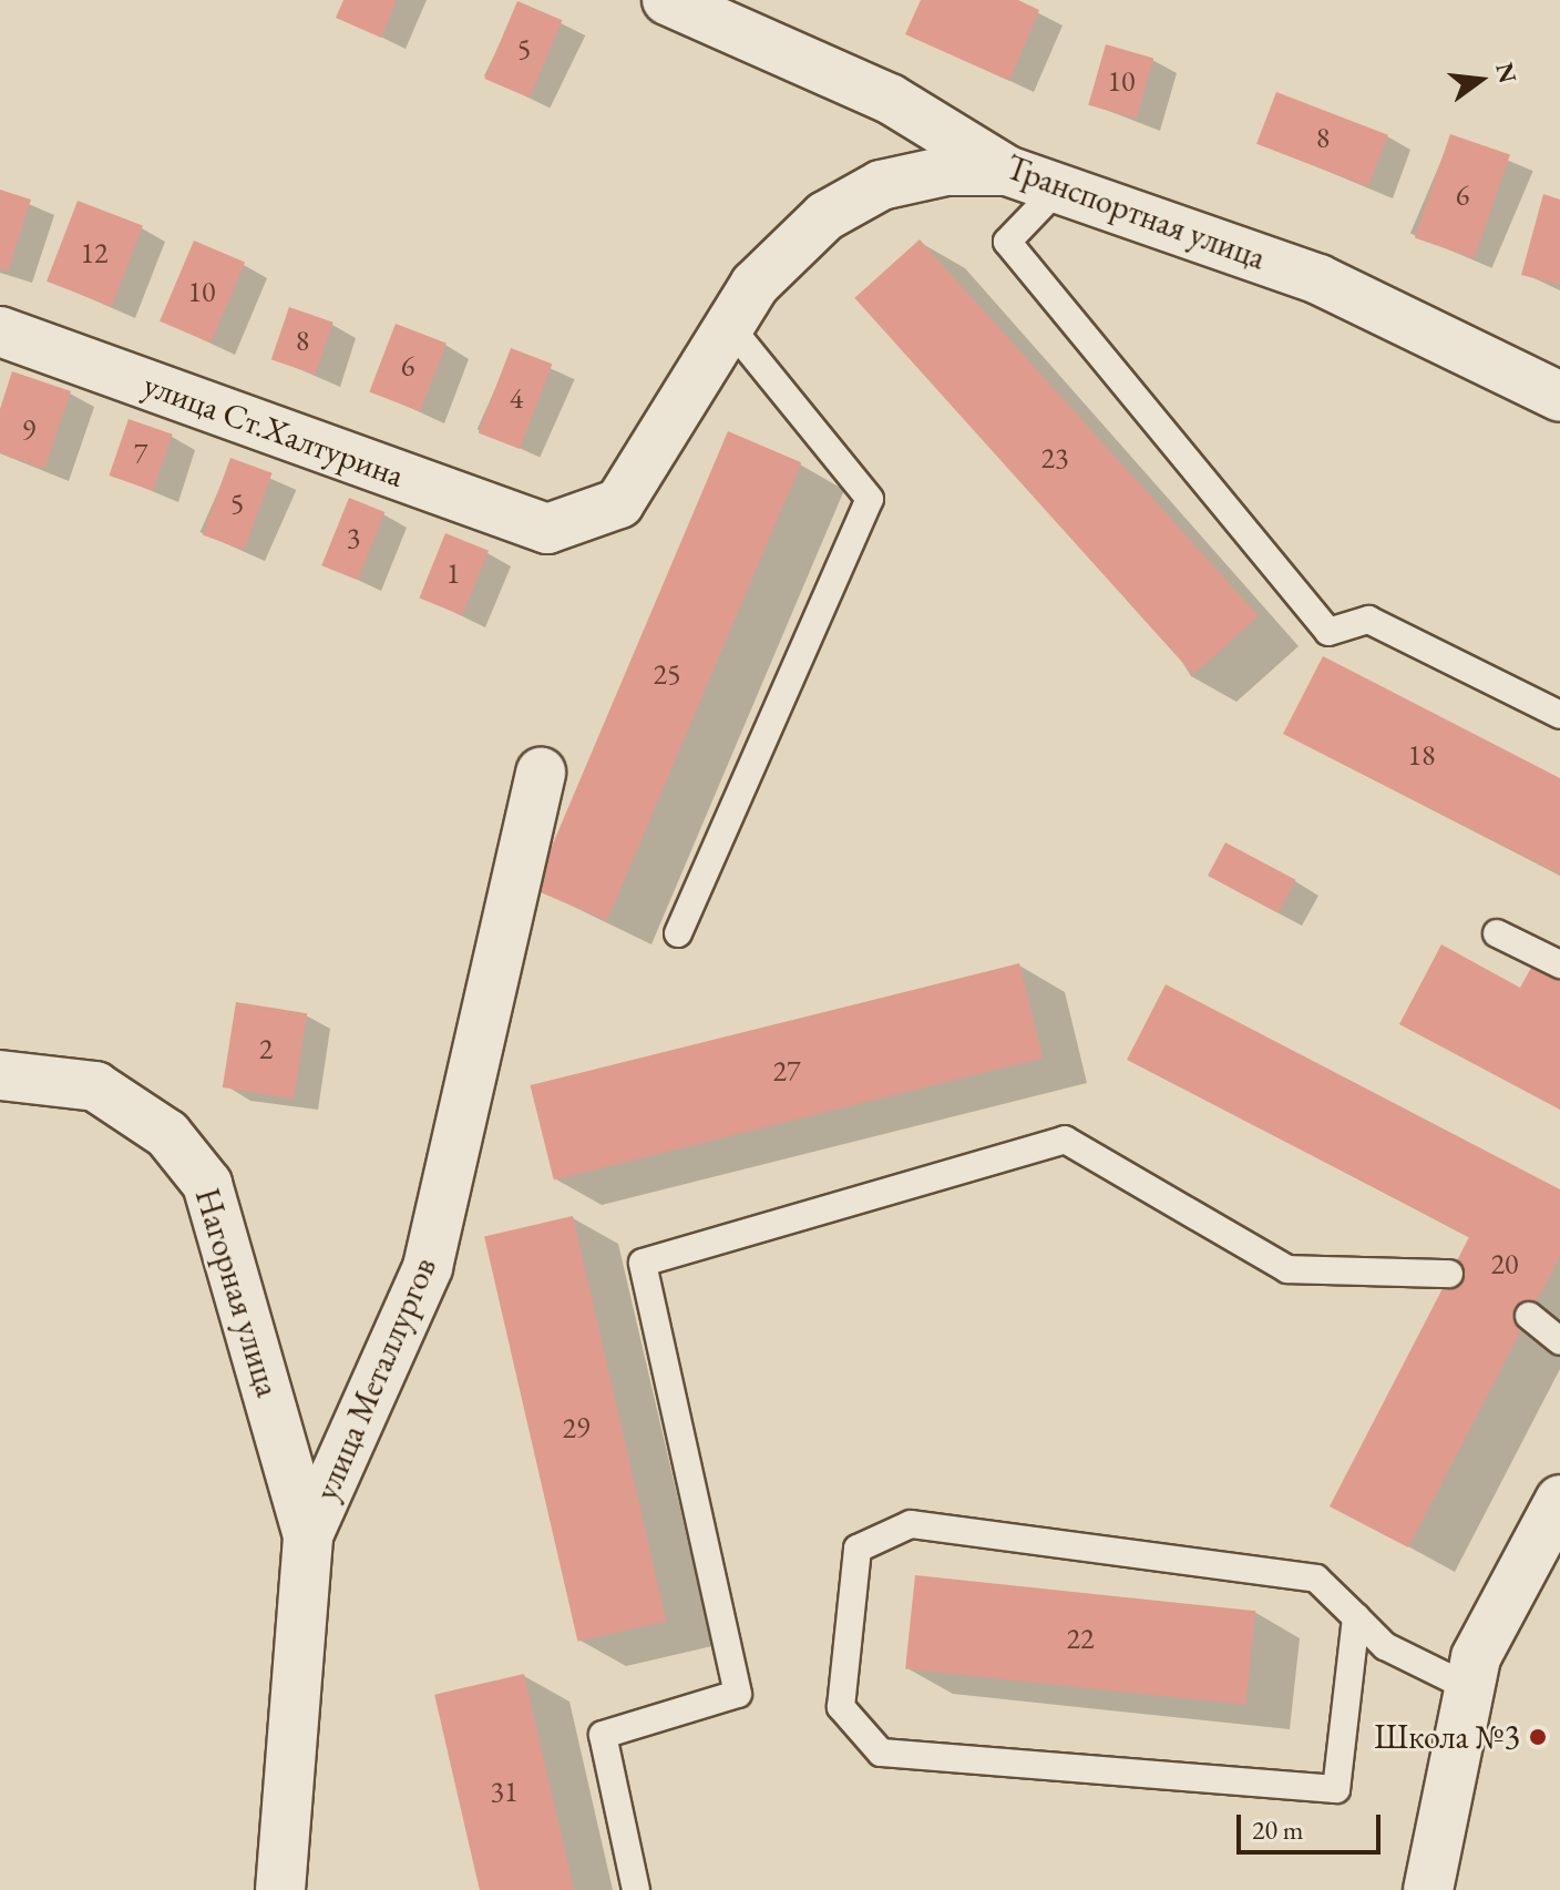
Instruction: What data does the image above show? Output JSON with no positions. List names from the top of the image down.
{
  "streets": {
    "street": [
      "Транспортная улица",
      "улица Ст.Халтурина",
      "Нагорная улица",
      "улица Металлургов"
    ]
  },
  "crossings": [
    ["Нагорная улица", "улица Металлургов"]
  ],
  "places": ["Школа №3"],
  "house_numbers": [
    "5",
    "10",
    "8",
    "6",
    "12",
    "10",
    "8",
    "6",
    "4",
    "9",
    "7",
    "23",
    "5",
    "3",
    "1",
    "25",
    "18",
    "2",
    "27",
    "20",
    "29",
    "22",
    "31"
  ],
  "scale_bar": "20 m",
  "north": "right"
}
